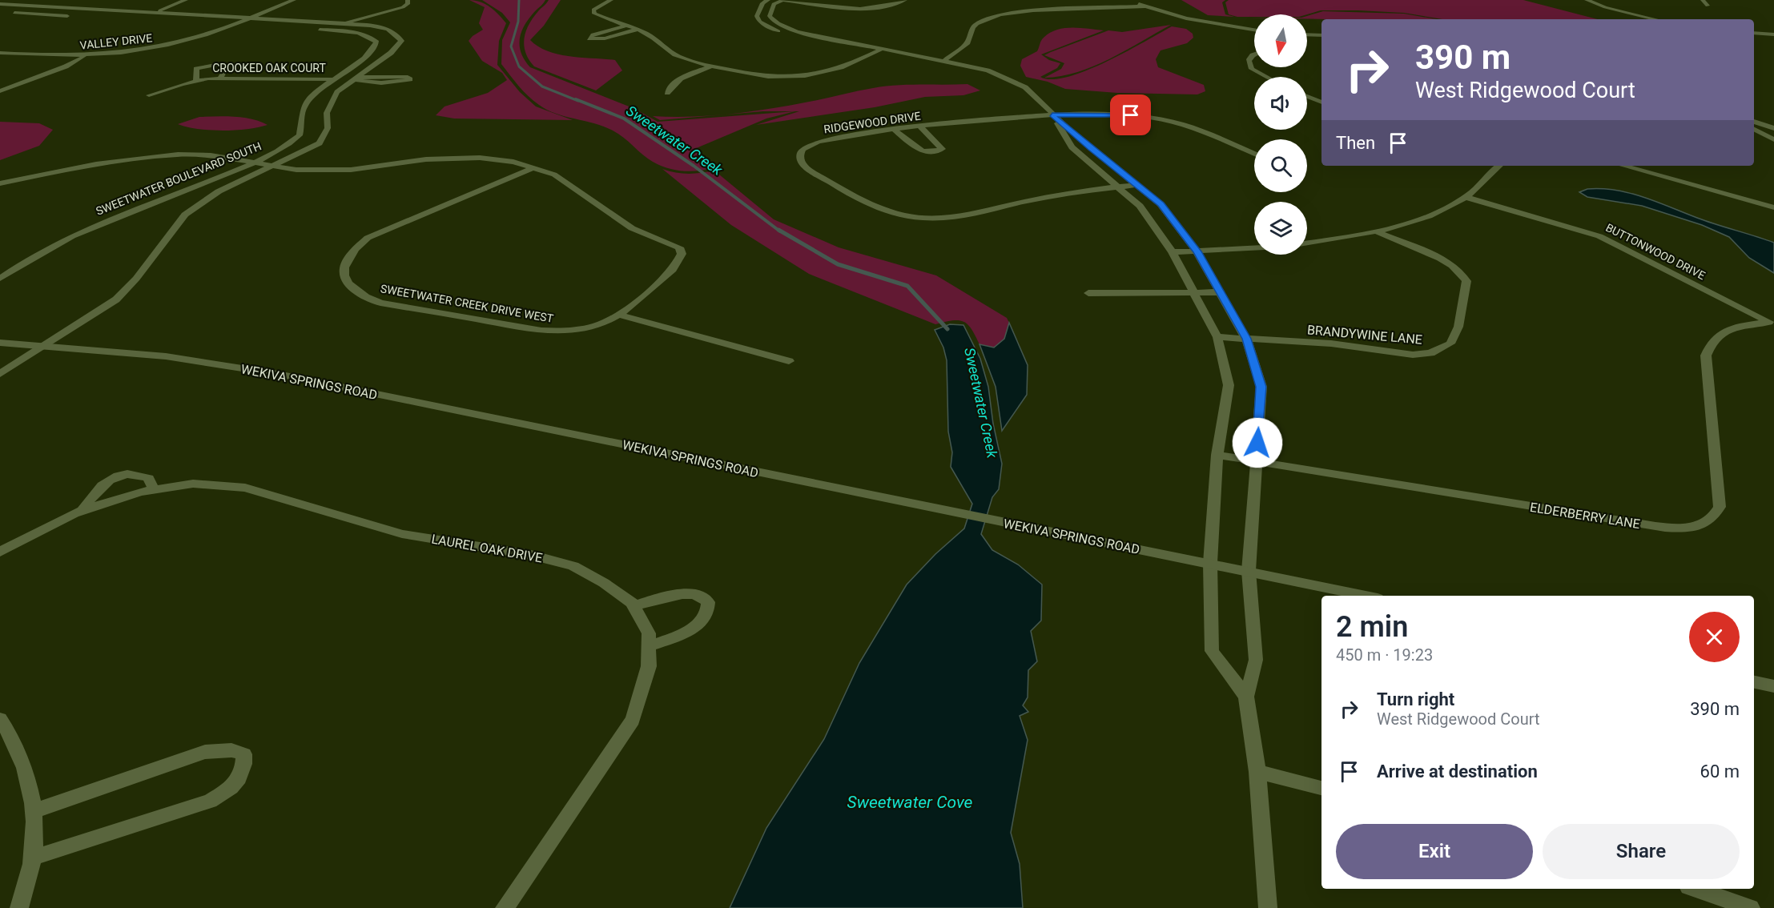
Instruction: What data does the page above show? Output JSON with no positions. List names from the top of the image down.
{
  "streets": {
    "street": [
      "VALLEY DRIVE",
      "CROOKED OAK COURT",
      "RIDGEWOOD DRIVE",
      "SWEETWATER BOULEVARD SOUTH",
      "BUTTONWOOD DRIVE",
      "SWEETWATER CREEK DRIVE WEST",
      "BRANDYWINE LANE",
      "WEKIVA SPRINGS ROAD",
      "ELDERBERRY LANE",
      "LAUREL OAK DRIVE"
    ]
  },
  "crossings": [
    ["VALLEY DRIVE", "SWEETWATER BOULEVARD SOUTH"],
    ["CROOKED OAK COURT", "SWEETWATER BOULEVARD SOUTH"],
    ["SWEETWATER BOULEVARD SOUTH", "SWEETWATER CREEK DRIVE WEST"],
    ["SWEETWATER BOULEVARD SOUTH", "WEKIVA SPRINGS ROAD"],
    ["BUTTONWOOD DRIVE", "ELDERBERRY LANE"]
  ],
  "water": ["Sweetwater Creek", "Sweetwater Cove"],
  "north": "bottom",
  "page": {
    "turn": ["390 m", "West Ridgewood Court"],
    "then": "Then",
    "heading": ["2 min", "450 m · 19:23"],
    "list": [
      {
        "name": "Turn right",
        "note": "West Ridgewood Court",
        "value": "390 m"
      },
      {
        "name": "Arrive at destination",
        "value": "60 m"
      }
    ],
    "buttons": ["Exit", "Share"]
  }
}
